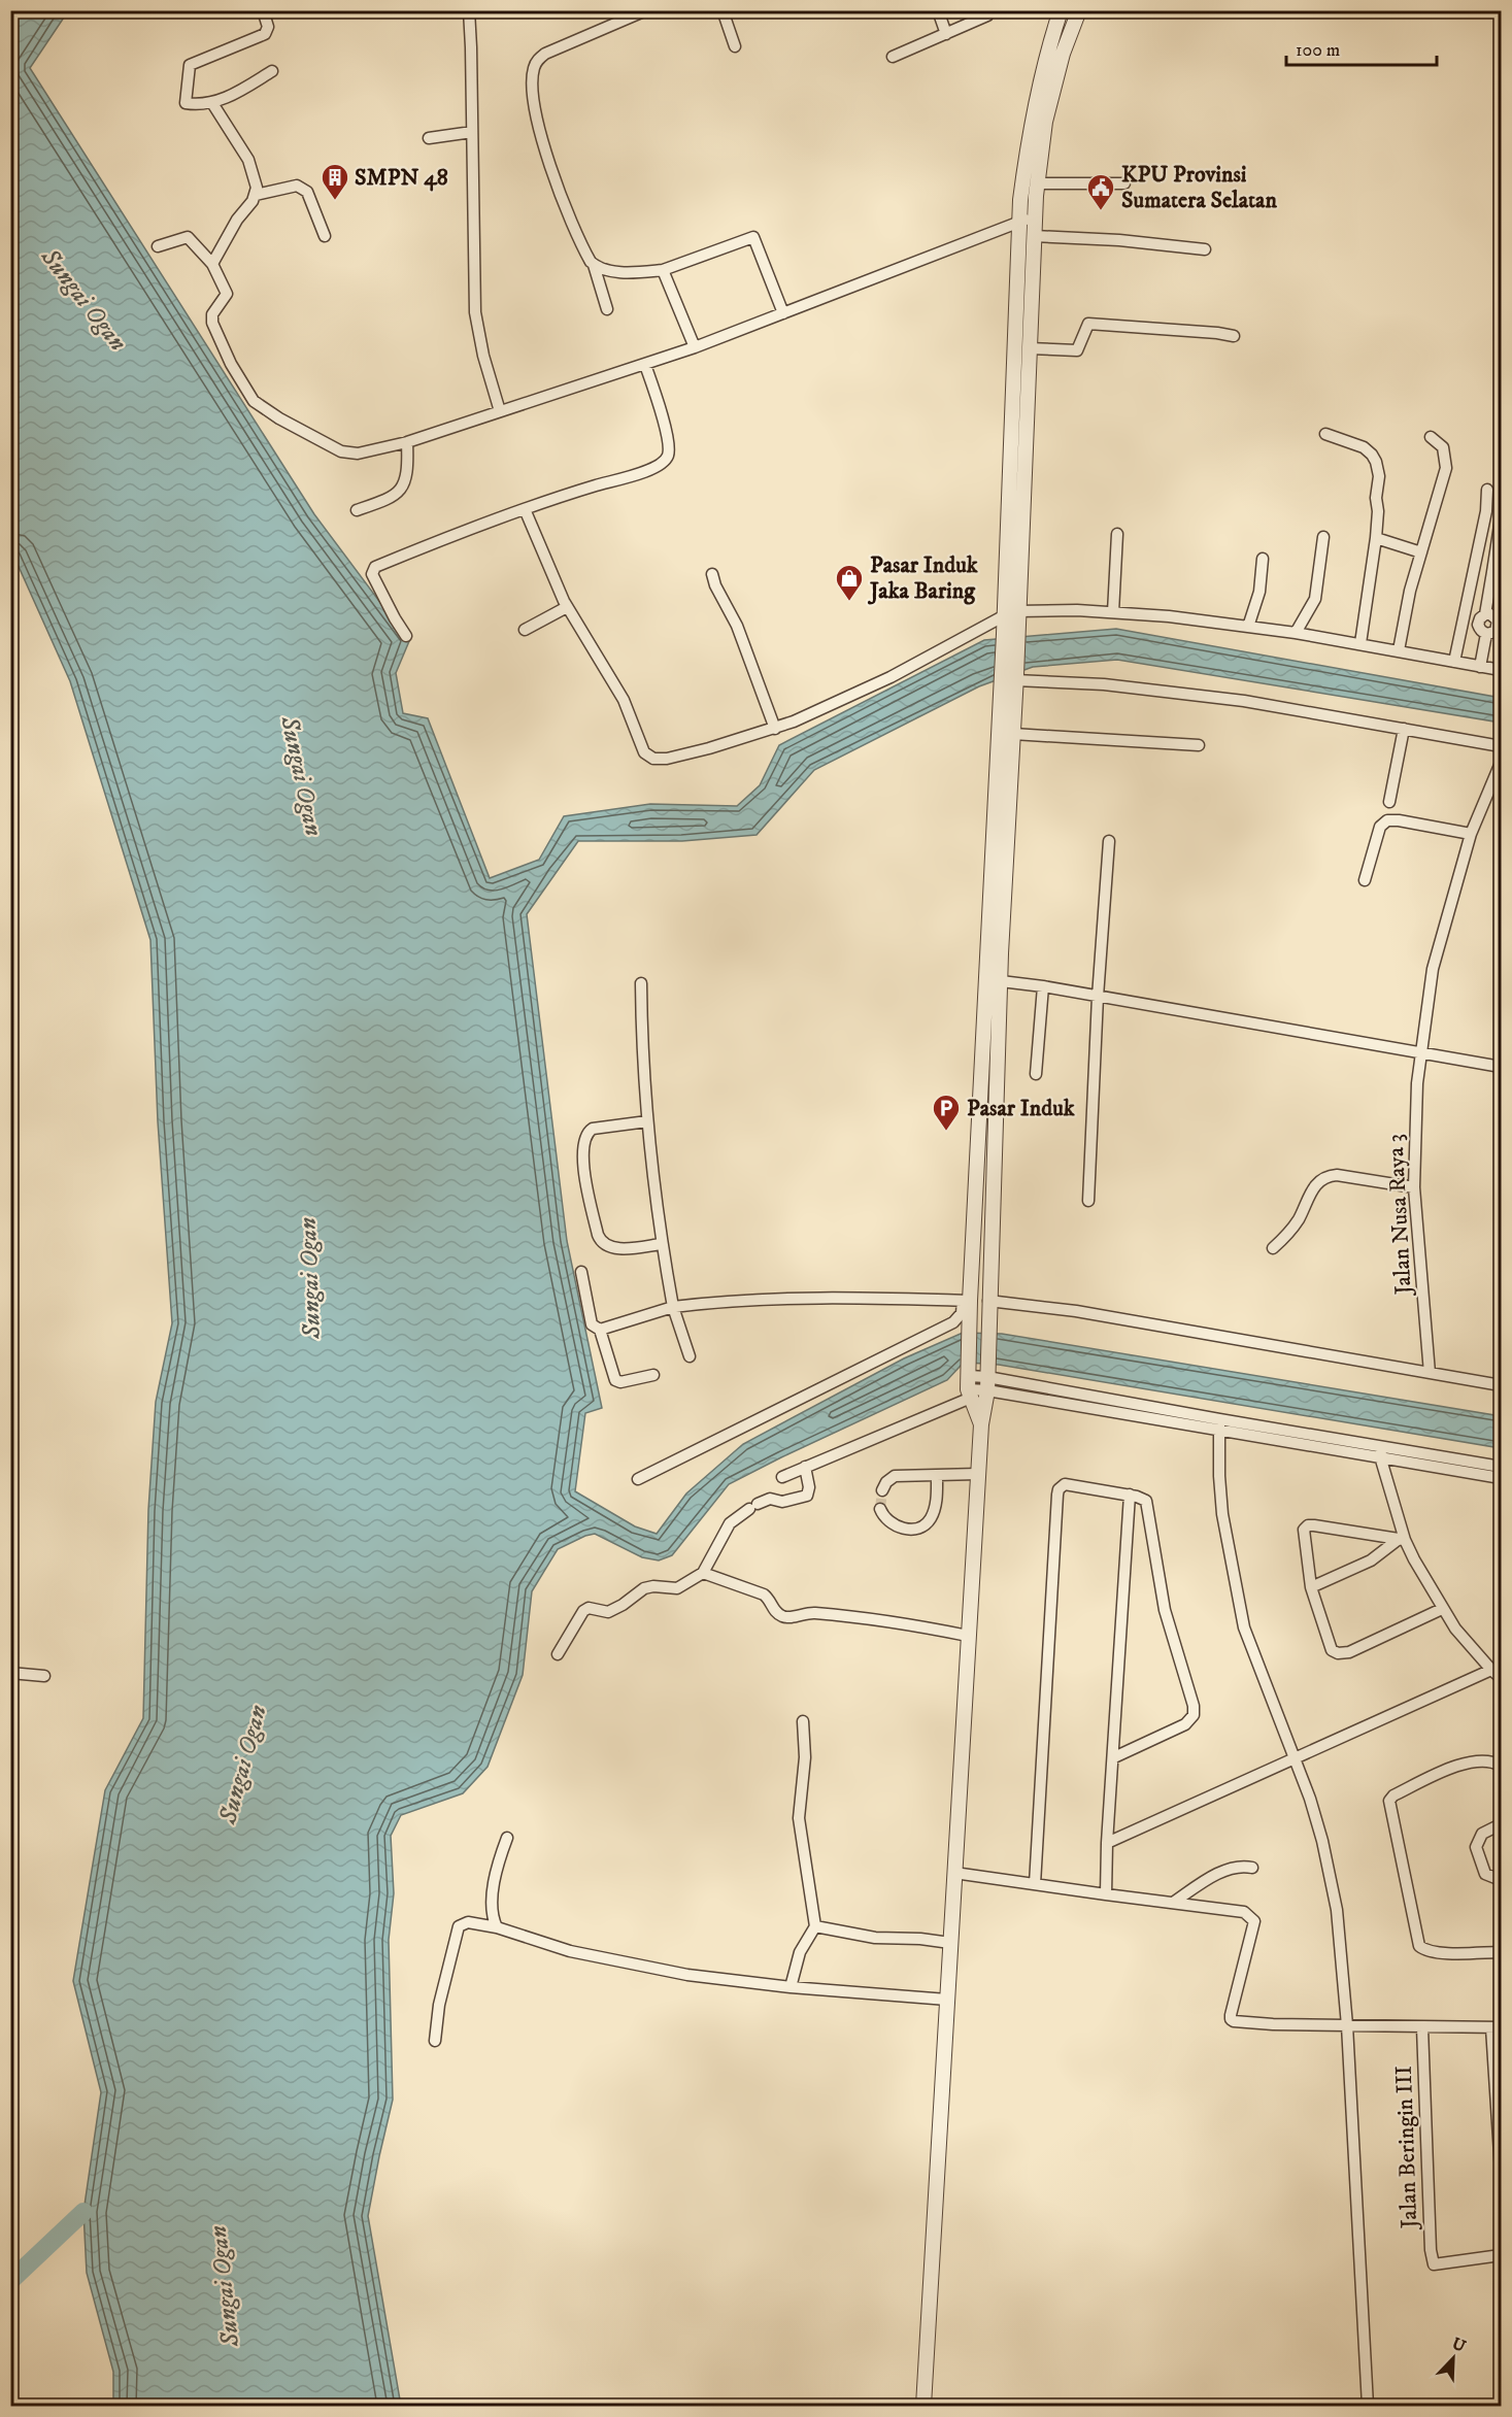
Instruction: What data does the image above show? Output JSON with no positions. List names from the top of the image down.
{
  "streets": {
    "street": ["Jalan Nusa Raya 3", "Jalan Beringin III"]
  },
  "water": ["Sungai Ogan"],
  "places": {
    "building": ["SMPN 48"],
    "public building": ["KPU Provinsi Sumatera Selatan"],
    "shop": ["Pasar Induk Jaka Baring"],
    "parking": ["Pasar Induk"]
  },
  "scale_bar": "100 m",
  "north": "top right"
}
